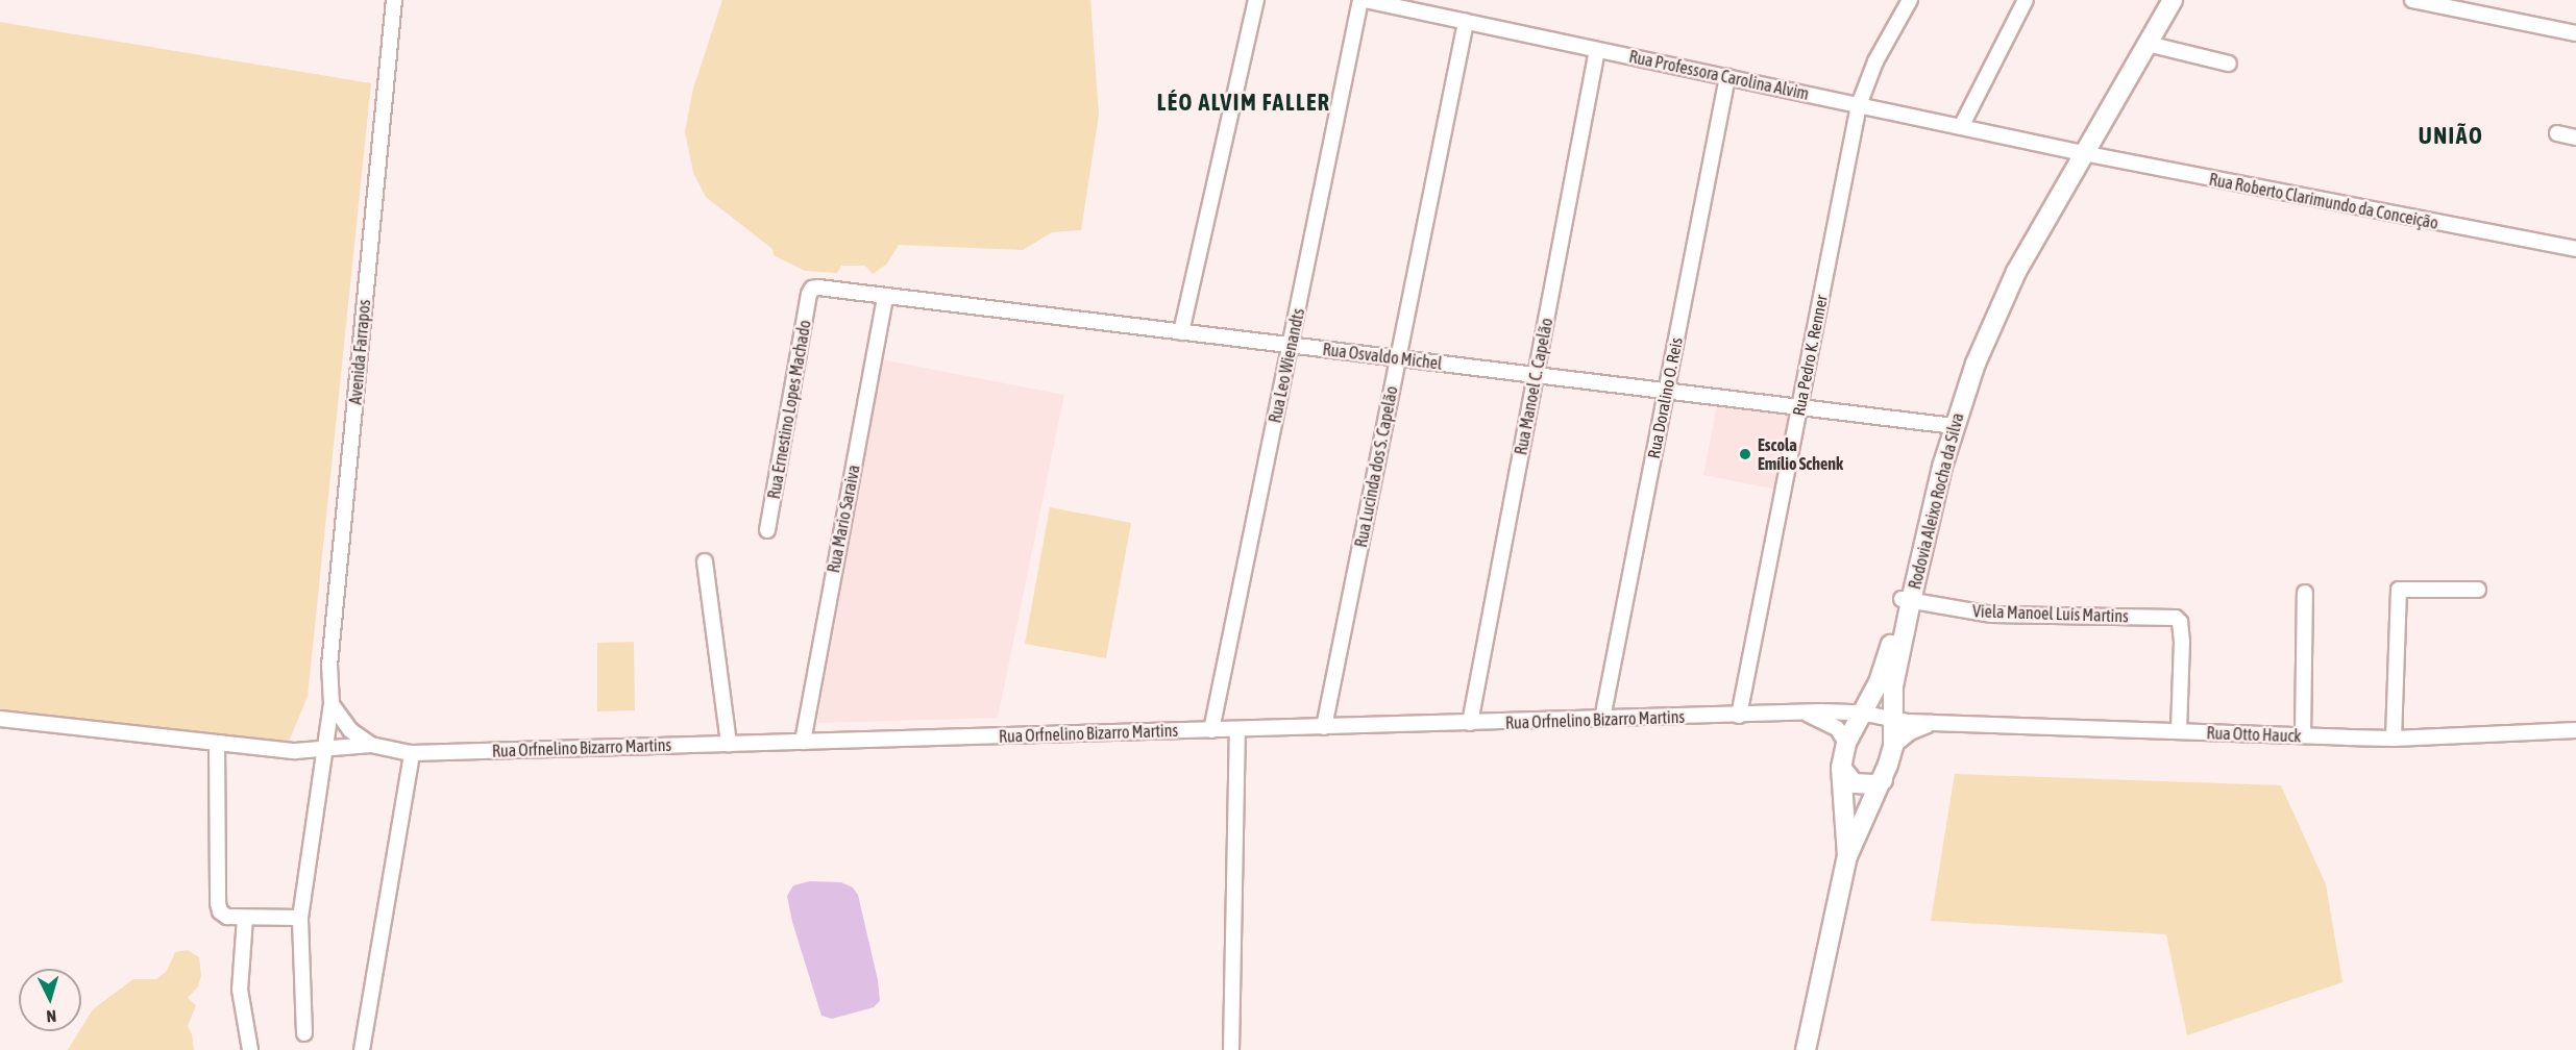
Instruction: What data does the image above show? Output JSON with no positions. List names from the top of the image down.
{
  "streets": {
    "main road": ["Rodovia Aleixo Rocha da Silva"],
    "street": [
      "Rua Professora Carolina Alvim",
      "Rua Roberto Clarimundo da Conceição",
      "Avenida Farrapos",
      "Rua Pedro K. Renner",
      "Rua Osvaldo Michel",
      "Rua Leo Wienandts",
      "Rua Manoel C. Capelão",
      "Rua Doralino O. Reis",
      "Rua Ernestino Lopes Machado",
      "Rua Lucinda dos S. Capelão",
      "Rua Mario Saraiva",
      "Viela Manoel Luís Martins",
      "Rua Orfnelino Bizarro Martins",
      "Rua Otto Hauck"
    ]
  },
  "crossings": [
    ["Rua Professora Carolina Alvim", "Rua Roberto Clarimundo da Conceição"],
    ["Rua Professora Carolina Alvim", "Rua Pedro K. Renner"],
    ["Rua Professora Carolina Alvim", "Rua Leo Wienandts"],
    ["Rua Professora Carolina Alvim", "Rua Manoel C. Capelão"],
    ["Rua Professora Carolina Alvim", "Rua Doralino O. Reis"],
    ["Rua Professora Carolina Alvim", "Rua Lucinda dos S. Capelão"],
    ["Rua Professora Carolina Alvim", "Rodovia Aleixo Rocha da Silva"],
    ["Rua Roberto Clarimundo da Conceição", "Rodovia Aleixo Rocha da Silva"],
    ["Rua Pedro K. Renner", "Rua Osvaldo Michel"],
    ["Rua Pedro K. Renner", "Rua Orfnelino Bizarro Martins"],
    ["Rua Osvaldo Michel", "Rua Leo Wienandts"],
    ["Rua Osvaldo Michel", "Rua Manoel C. Capelão"],
    ["Rua Osvaldo Michel", "Rua Doralino O. Reis"],
    ["Rua Osvaldo Michel", "Rua Ernestino Lopes Machado"],
    ["Rua Osvaldo Michel", "Rua Lucinda dos S. Capelão"],
    ["Rua Osvaldo Michel", "Rodovia Aleixo Rocha da Silva"],
    ["Rua Osvaldo Michel", "Rua Mario Saraiva"],
    ["Rua Leo Wienandts", "Rua Orfnelino Bizarro Martins"],
    ["Rua Manoel C. Capelão", "Rua Orfnelino Bizarro Martins"],
    ["Rua Doralino O. Reis", "Rua Orfnelino Bizarro Martins"],
    ["Rua Lucinda dos S. Capelão", "Rua Orfnelino Bizarro Martins"],
    ["Rodovia Aleixo Rocha da Silva", "Viela Manoel Luís Martins"],
    ["Rodovia Aleixo Rocha da Silva", "Rua Orfnelino Bizarro Martins"],
    ["Rua Mario Saraiva", "Rua Orfnelino Bizarro Martins"],
    ["Viela Manoel Luís Martins", "Rua Otto Hauck"],
    ["Rua Orfnelino Bizarro Martins", "Rua Otto Hauck"]
  ],
  "districts": ["LÉO ALVIM FALLER", "UNIÃO"],
  "places": ["Escola Emílio Schenk"],
  "north": "bottom"
}
